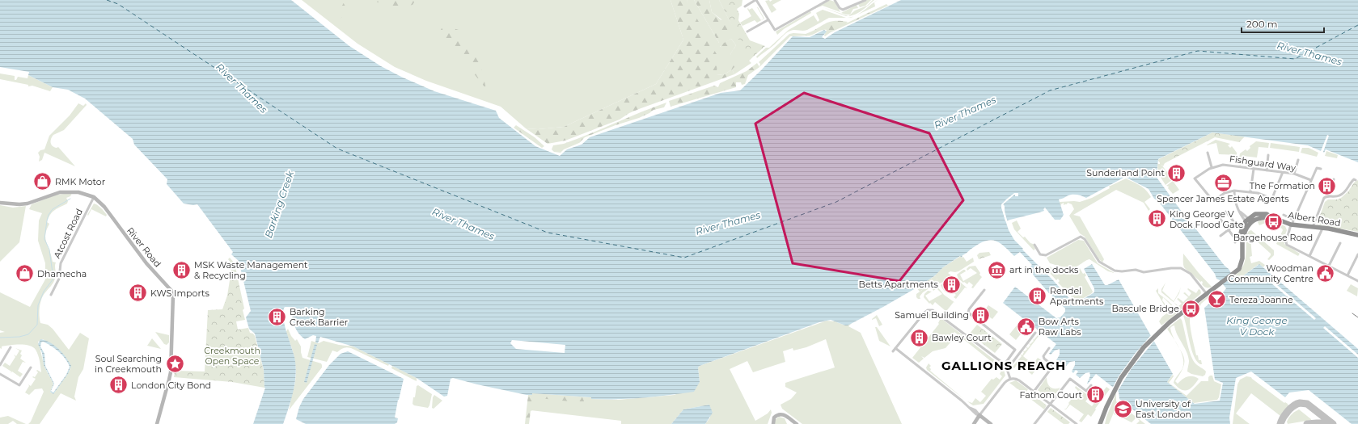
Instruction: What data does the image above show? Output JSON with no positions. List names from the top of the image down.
{
  "streets": {
    "highway": ["Albert Road"],
    "street": ["Fishguard Way", "Atcost Road", "River Road"]
  },
  "crossings": [
    ["Atcost Road", "River Road"]
  ],
  "districts": ["GALLIONS REACH"],
  "water": ["River Thames", "Barking Creek", "King George V Dock"],
  "parks": ["Creekmouth Open Space"],
  "places": {
    "building": [
      "Sunderland Point",
      "The Formation",
      "King George V Dock Flood Gate",
      "MSK Waste Management & Recycling",
      "Betts Apartments",
      "KWS Imports",
      "Rendel Apartments",
      "Samuel Building",
      "Barking Creek Barrier",
      "Bawley Court",
      "London City Bond",
      "Fathom Court"
    ],
    "shop": ["RMK Motor", "Dhamecha"],
    "office": ["Spencer James Estate Agents"],
    "bus stop": ["Bargehouse Road", "Bascule Bridge"],
    "museum": ["art in the docks"],
    "public building": ["Woodman Community Centre", "Bow Arts Raw Labs"],
    "bar": ["Tereza Joanne"],
    "place": ["Soul Searching in Creekmouth"],
    "school or university": ["University of East London"]
  },
  "scale_bar": "200 m"
}
